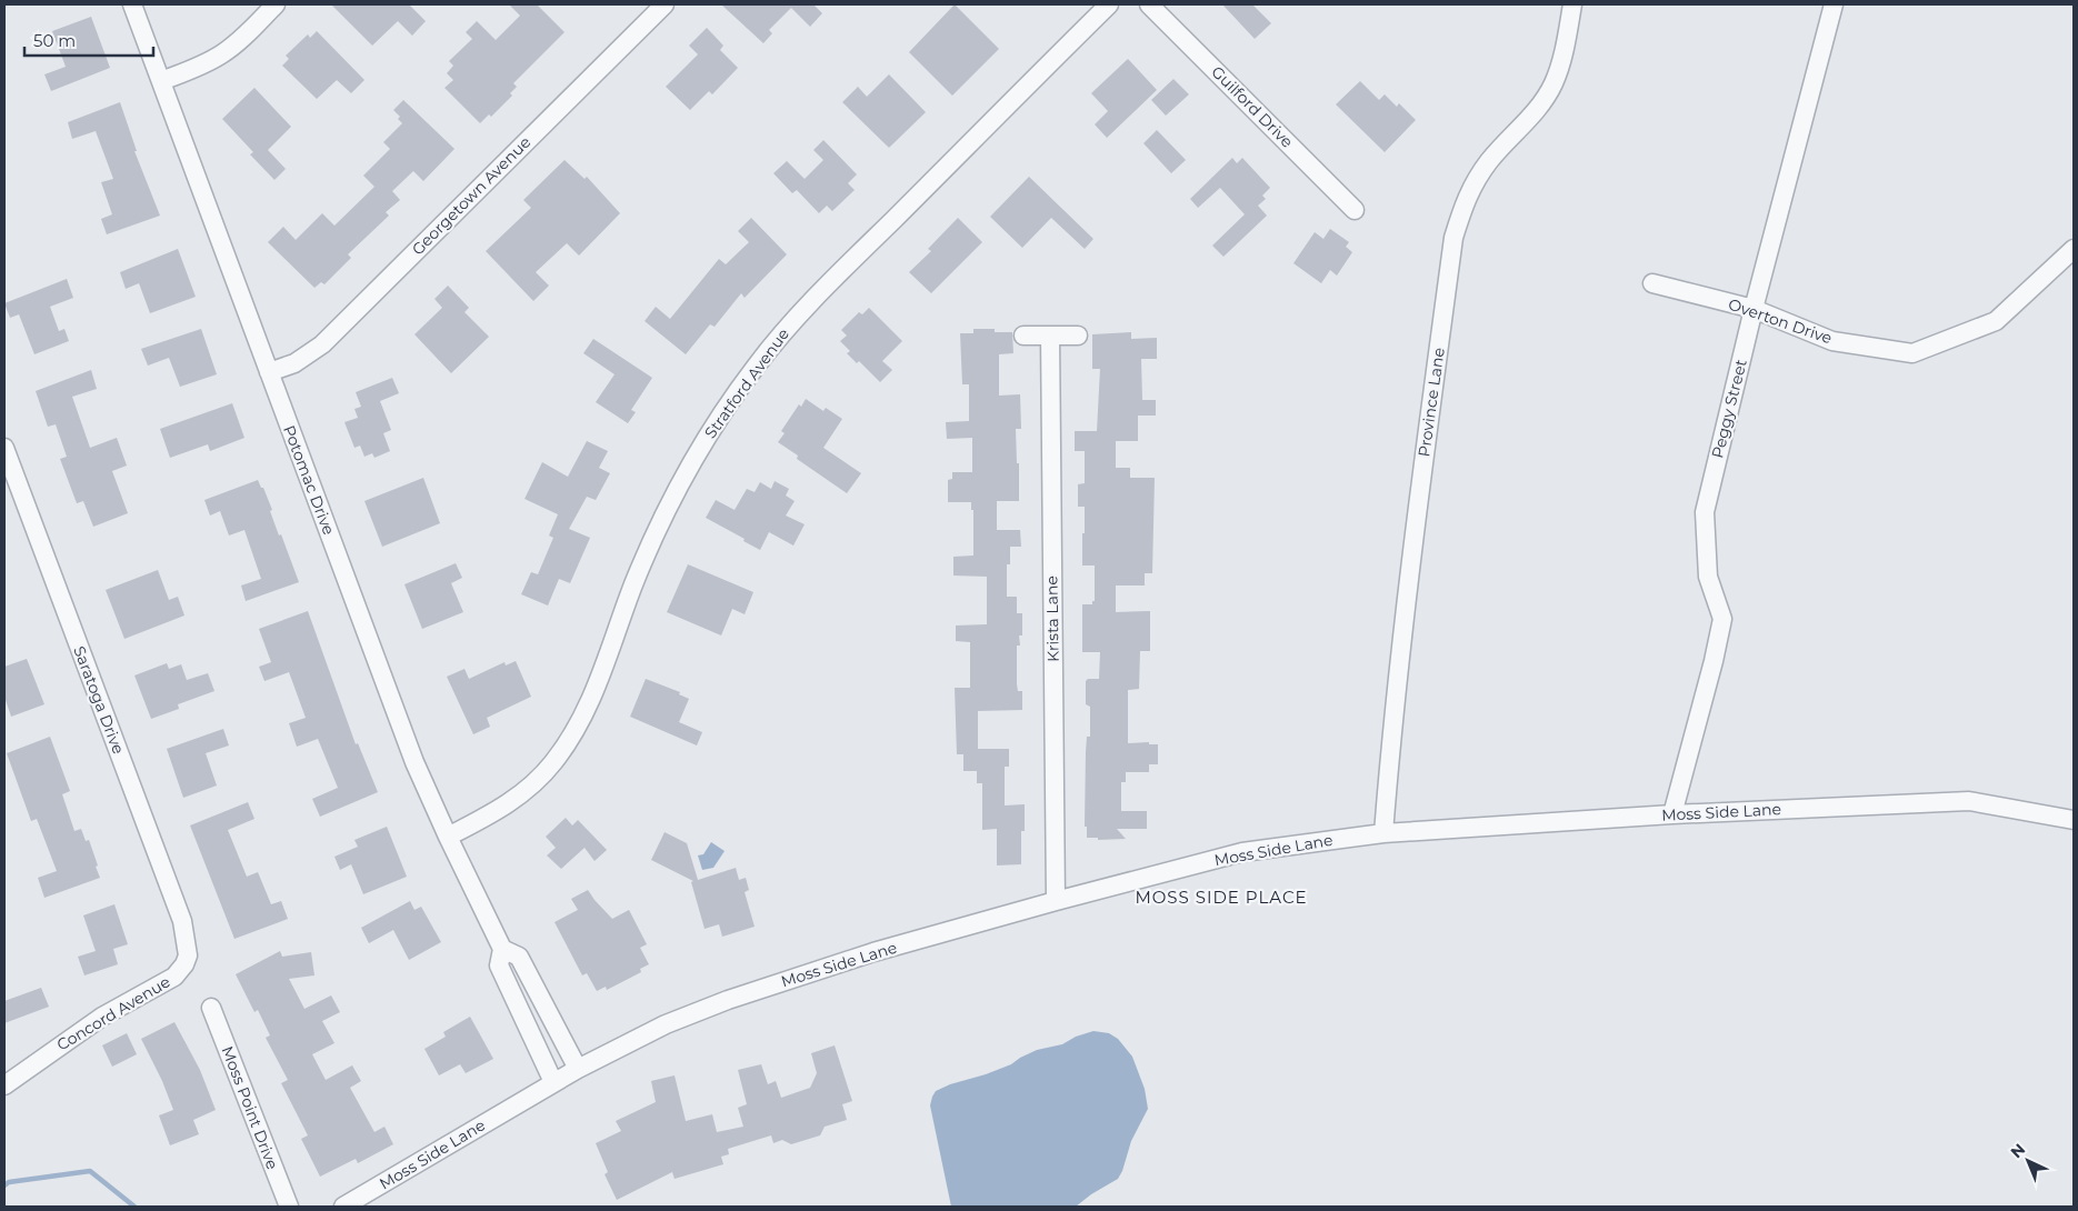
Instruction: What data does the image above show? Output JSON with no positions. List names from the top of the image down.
{
  "streets": {
    "street": [
      "Guilford Drive",
      "Georgetown Avenue",
      "Overton Drive",
      "Stratford Avenue",
      "Province Lane",
      "Peggy Street",
      "Potomac Drive",
      "Krista Lane",
      "Saratoga Drive",
      "Moss Side Lane",
      "Concord Avenue",
      "Moss Point Drive"
    ]
  },
  "crossings": [
    ["Georgetown Avenue", "Potomac Drive"],
    ["Overton Drive", "Peggy Street"],
    ["Stratford Avenue", "Potomac Drive"],
    ["Province Lane", "Moss Side Lane"],
    ["Peggy Street", "Moss Side Lane"],
    ["Potomac Drive", "Moss Side Lane"],
    ["Krista Lane", "Moss Side Lane"],
    ["Saratoga Drive", "Concord Avenue"]
  ],
  "districts": ["MOSS SIDE PLACE"],
  "scale_bar": "50 m",
  "north": "top left"
}
